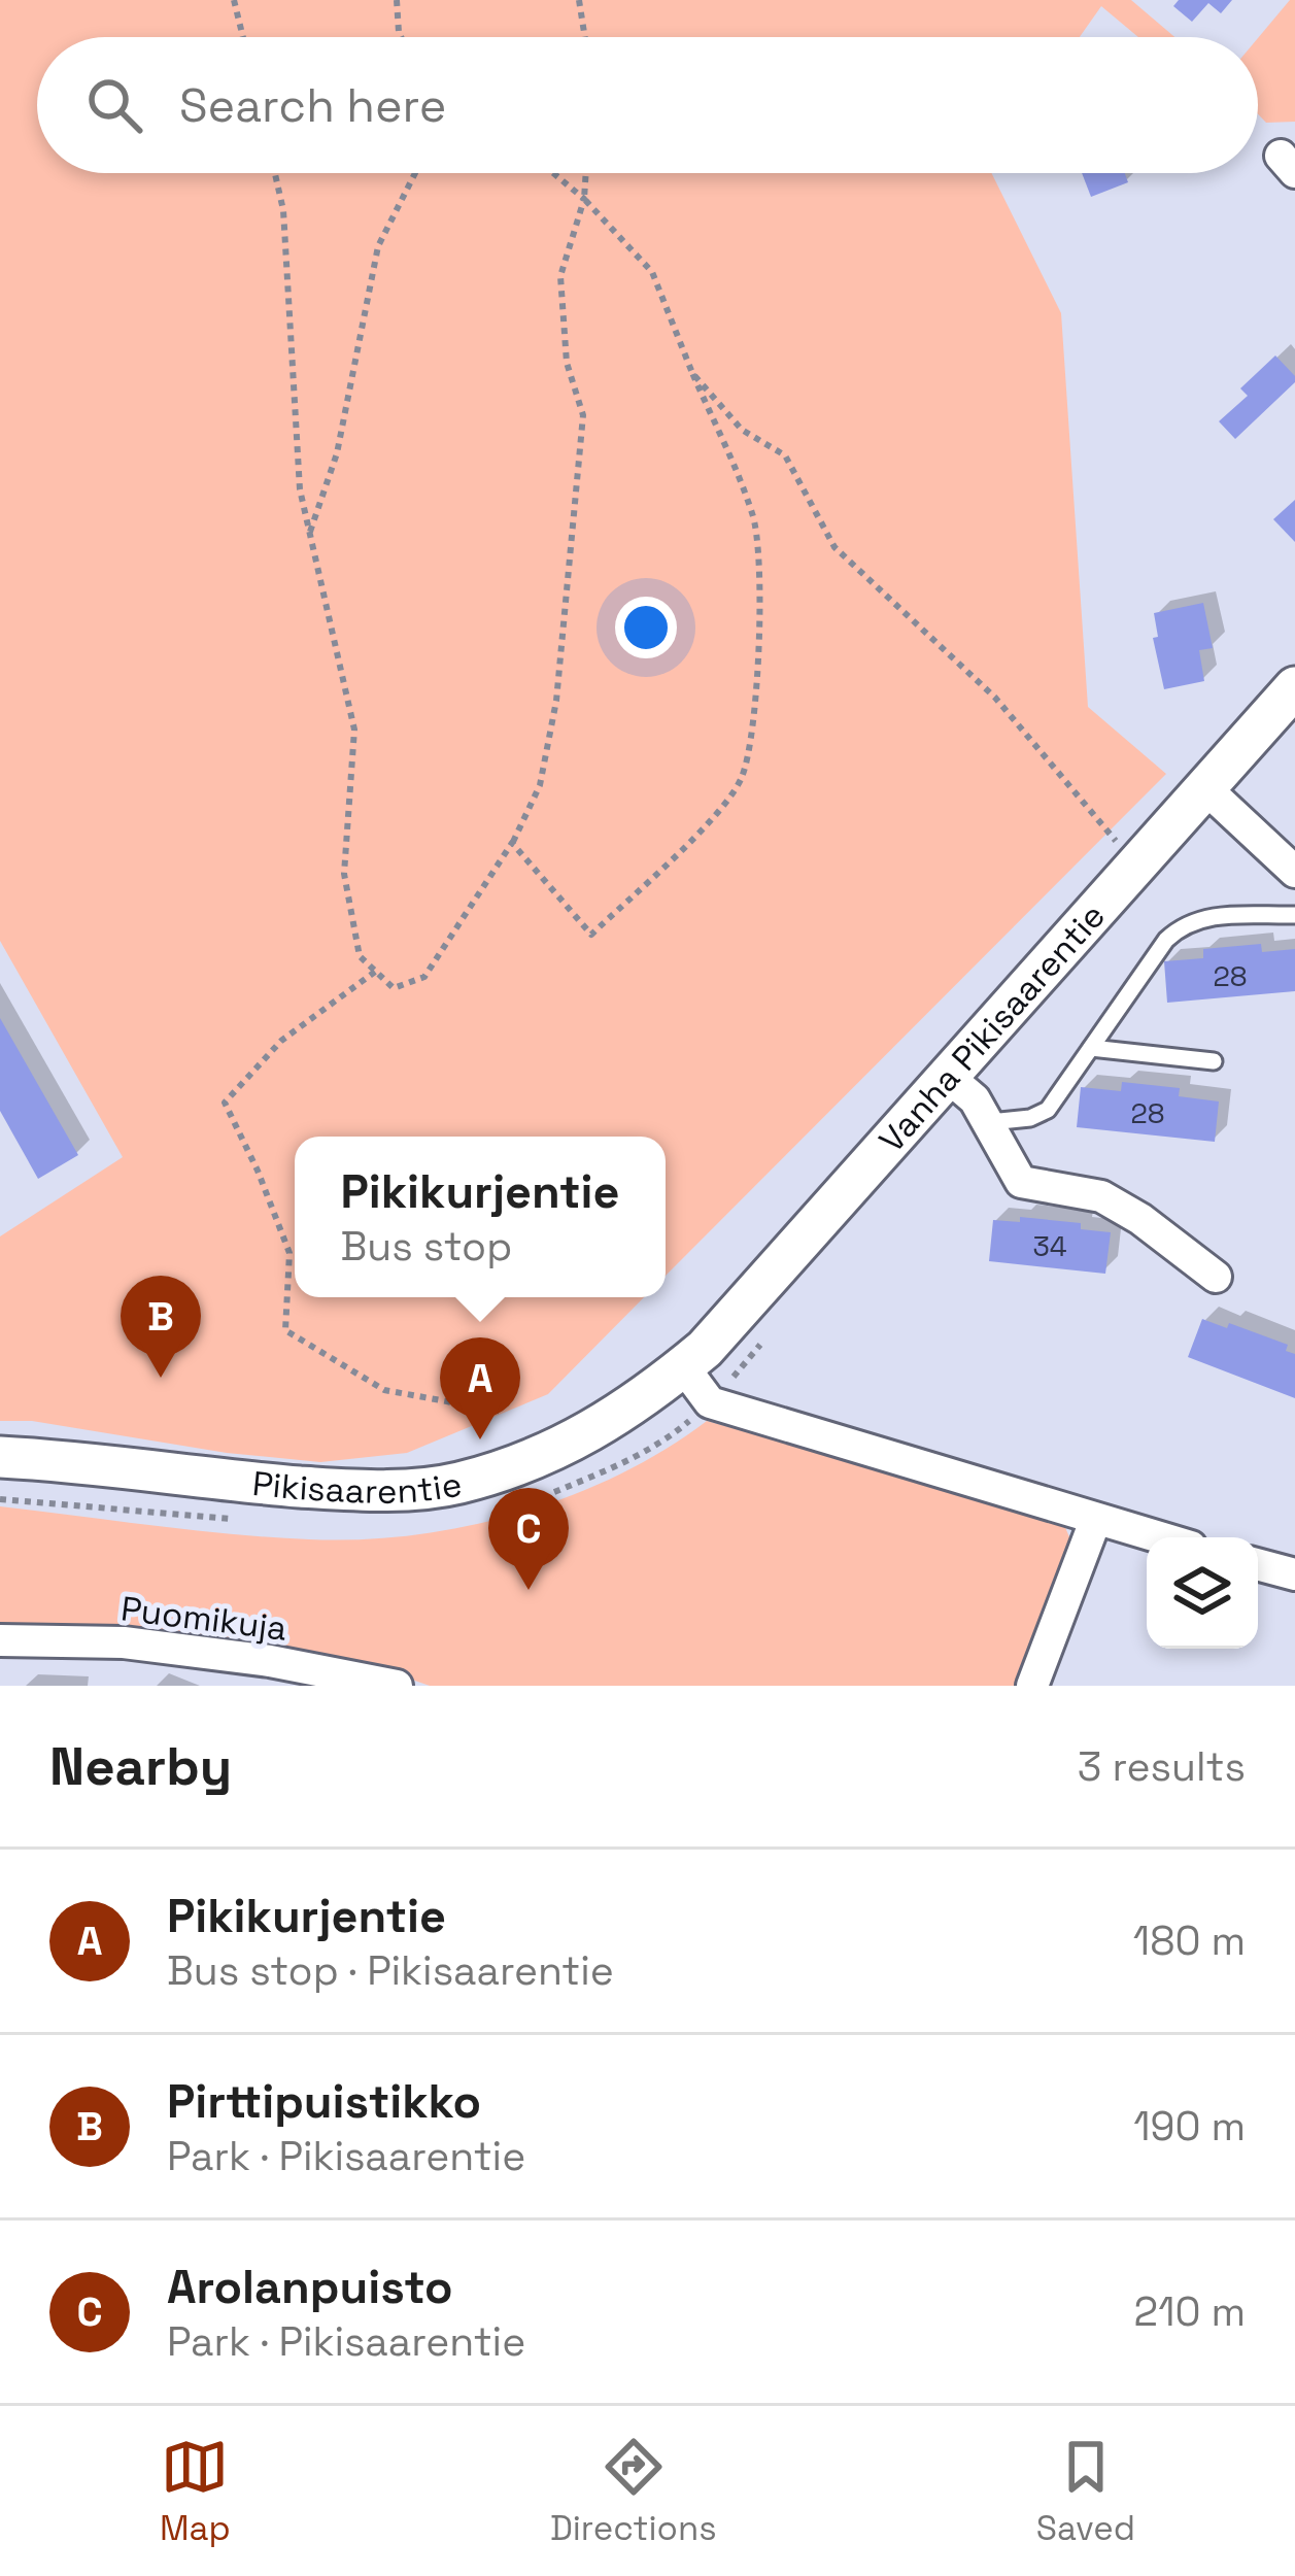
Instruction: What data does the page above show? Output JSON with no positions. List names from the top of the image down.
{
  "streets": {
    "street": ["Vanha Pikisaarentie", "Pikisaarentie", "Puomikuja"]
  },
  "crossings": [
    ["Vanha Pikisaarentie", "Pikisaarentie"]
  ],
  "house_numbers": ["28", "28", "34"],
  "page": {
    "search": "Search here",
    "popup": ["Pikikurjentie", "Bus stop"],
    "pins": ["B", "A", "C"],
    "heading": ["Nearby", "3 results"],
    "list": [
      {
        "mark": "A",
        "name": "Pikikurjentie",
        "note": "Bus stop · Pikisaarentie",
        "value": "180 m"
      },
      {
        "mark": "B",
        "name": "Pirttipuistikko",
        "note": "Park · Pikisaarentie",
        "value": "190 m"
      },
      {
        "mark": "C",
        "name": "Arolanpuisto",
        "note": "Park · Pikisaarentie",
        "value": "210 m"
      }
    ],
    "nav": ["Map", "Directions", "Saved"]
  }
}
